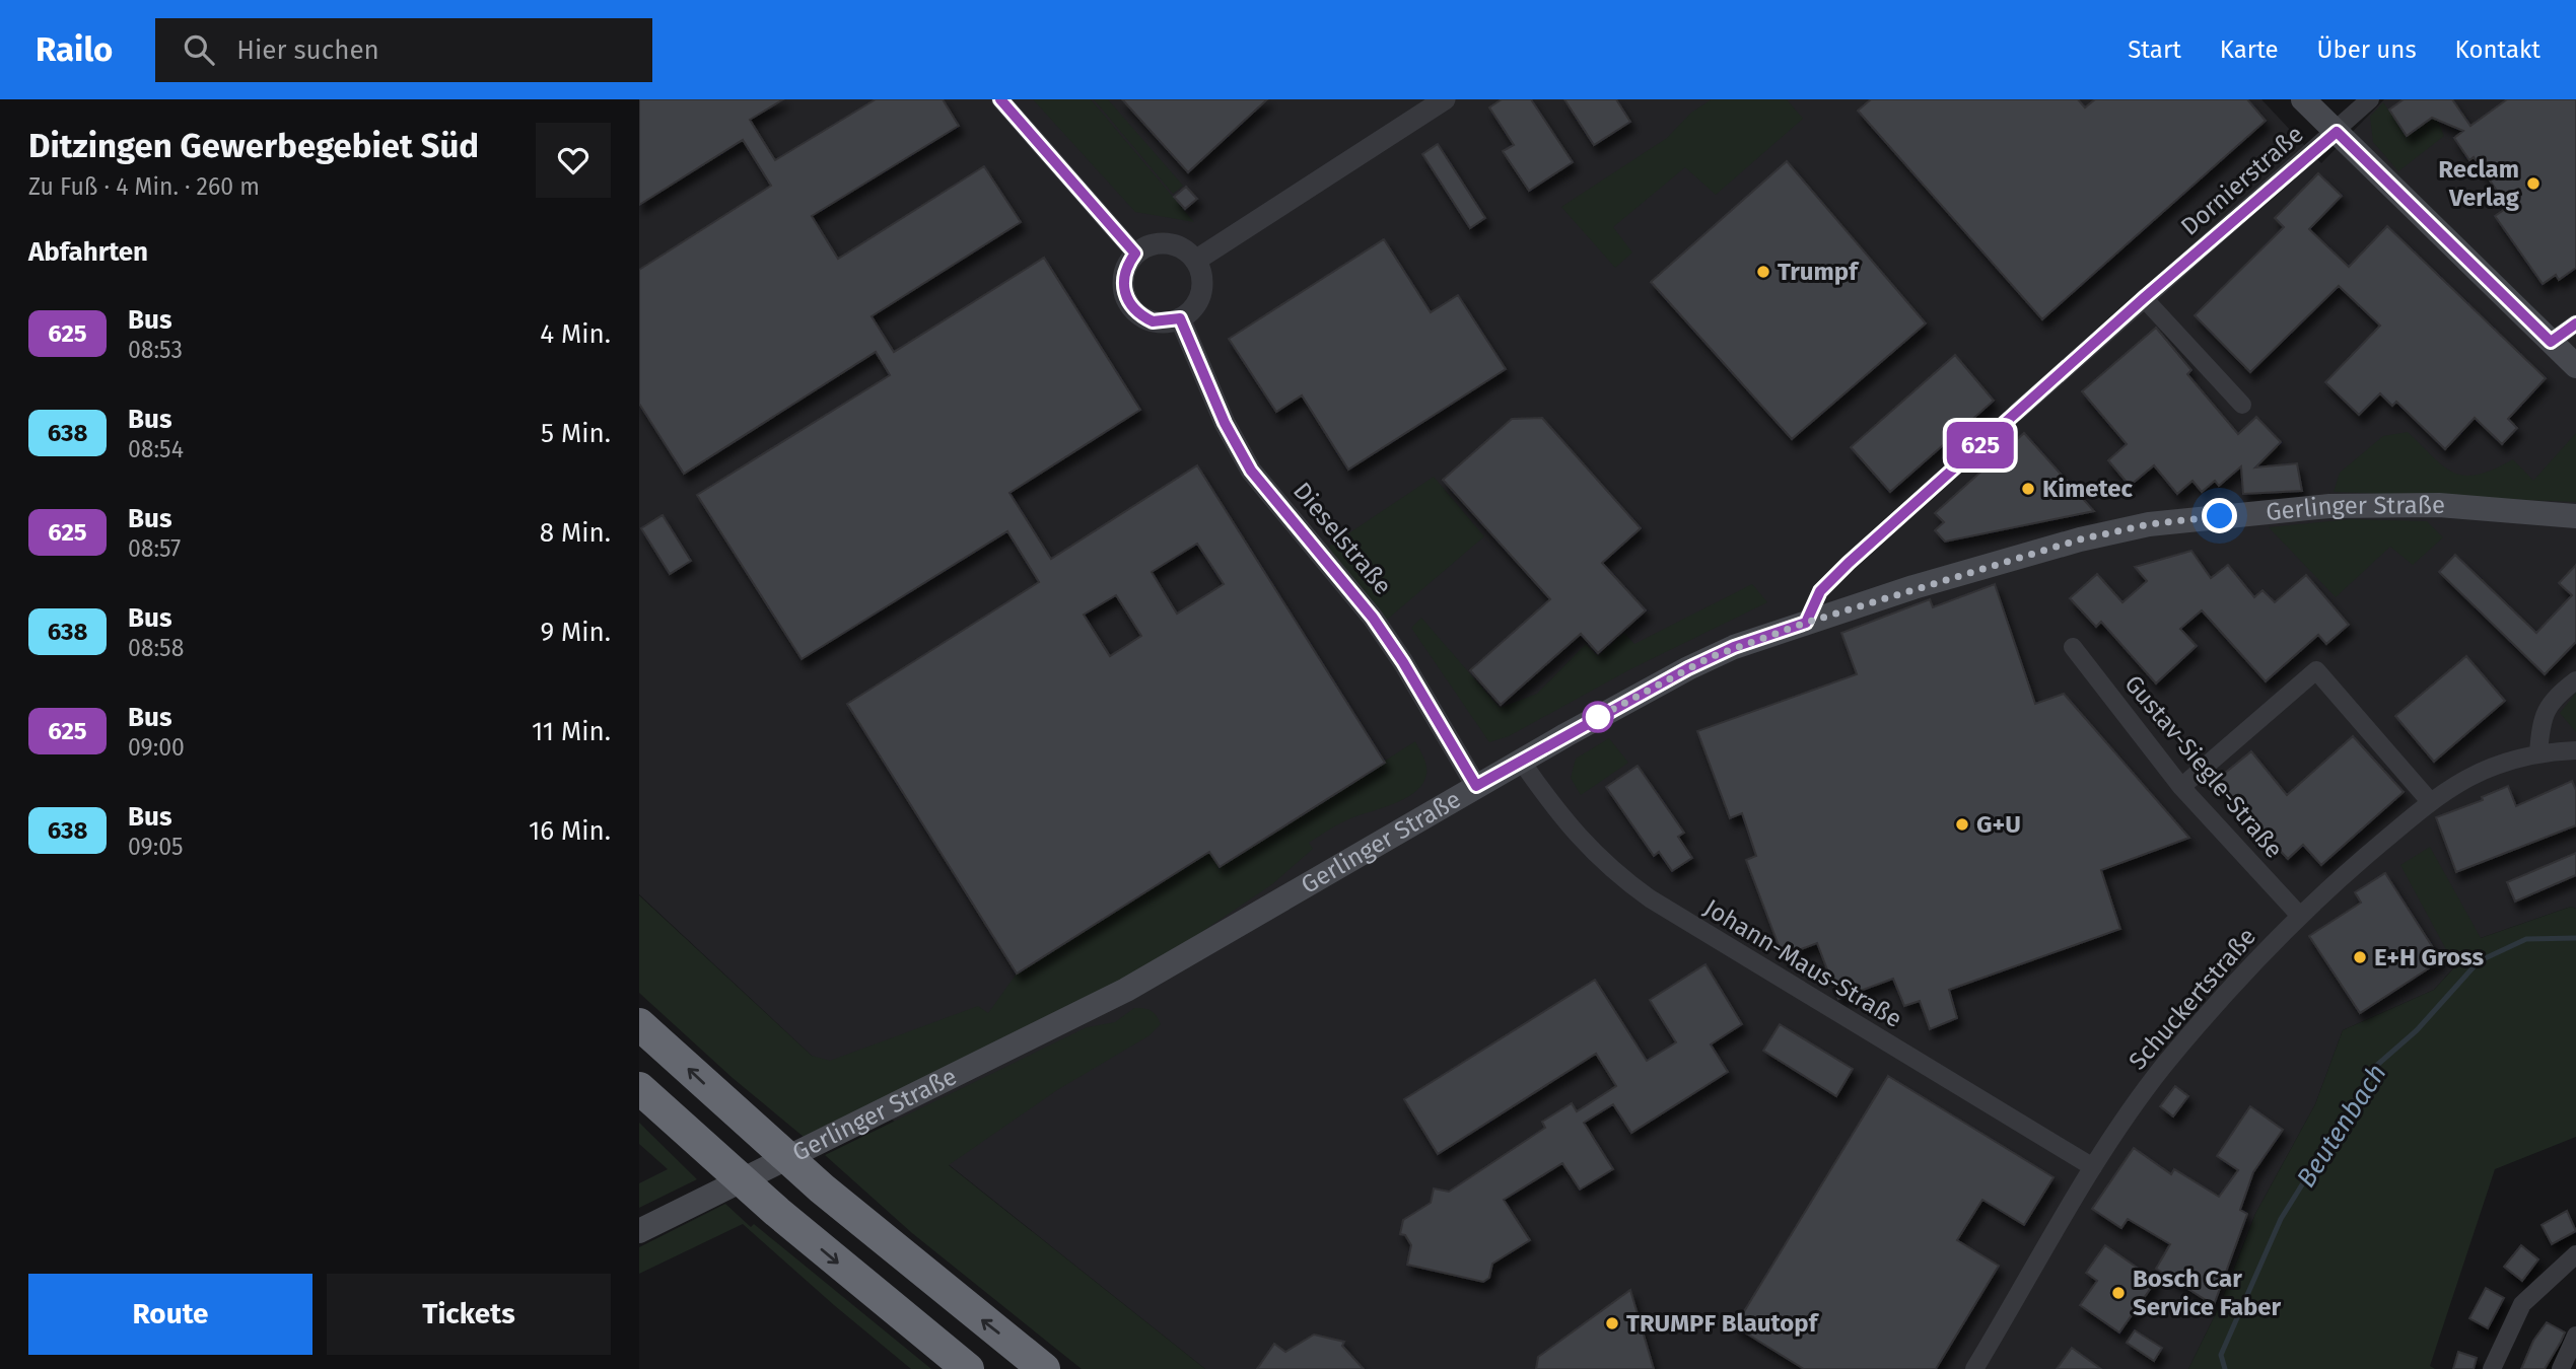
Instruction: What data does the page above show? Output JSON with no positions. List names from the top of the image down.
{
  "streets": {
    "main road": ["Gerlinger Straße"],
    "street": [
      "Dornierstraße",
      "Dieselstraße",
      "Gustav-Siegle-Straße",
      "Johann-Maus-Straße",
      "Schuckertstraße"
    ]
  },
  "crossings": [
    ["Gerlinger Straße", "Dieselstraße"],
    ["Gerlinger Straße", "Johann-Maus-Straße"],
    ["Gustav-Siegle-Straße", "Schuckertstraße"],
    ["Johann-Maus-Straße", "Schuckertstraße"]
  ],
  "water": ["Beutenbach"],
  "places": [
    "Reclam Verlag",
    "Trumpf",
    "Kimetec",
    "G+U",
    "E+H Gross",
    "Bosch Car Service Faber",
    "TRUMPF Blautopf"
  ],
  "lines": ["bus line 625"],
  "page": {
    "header": "Railo",
    "search": "Hier suchen",
    "nav": [
      "Start",
      "Karte",
      "Über uns",
      "Kontakt"
    ],
    "heading": [
      ["Ditzingen Gewerbegebiet Süd", "Zu Fuß · 4 Min. · 260 m"],
      "Abfahrten"
    ],
    "on_map": "625",
    "list": [
      {
        "mark": "625",
        "name": "Bus",
        "note": "08:53",
        "value": "4 Min."
      },
      {
        "mark": "638",
        "name": "Bus",
        "note": "08:54",
        "value": "5 Min."
      },
      {
        "mark": "625",
        "name": "Bus",
        "note": "08:57",
        "value": "8 Min."
      },
      {
        "mark": "638",
        "name": "Bus",
        "note": "08:58",
        "value": "9 Min."
      },
      {
        "mark": "625",
        "name": "Bus",
        "note": "09:00",
        "value": "11 Min."
      },
      {
        "mark": "638",
        "name": "Bus",
        "note": "09:05",
        "value": "16 Min."
      }
    ],
    "buttons": ["Route", "Tickets"]
  }
}
